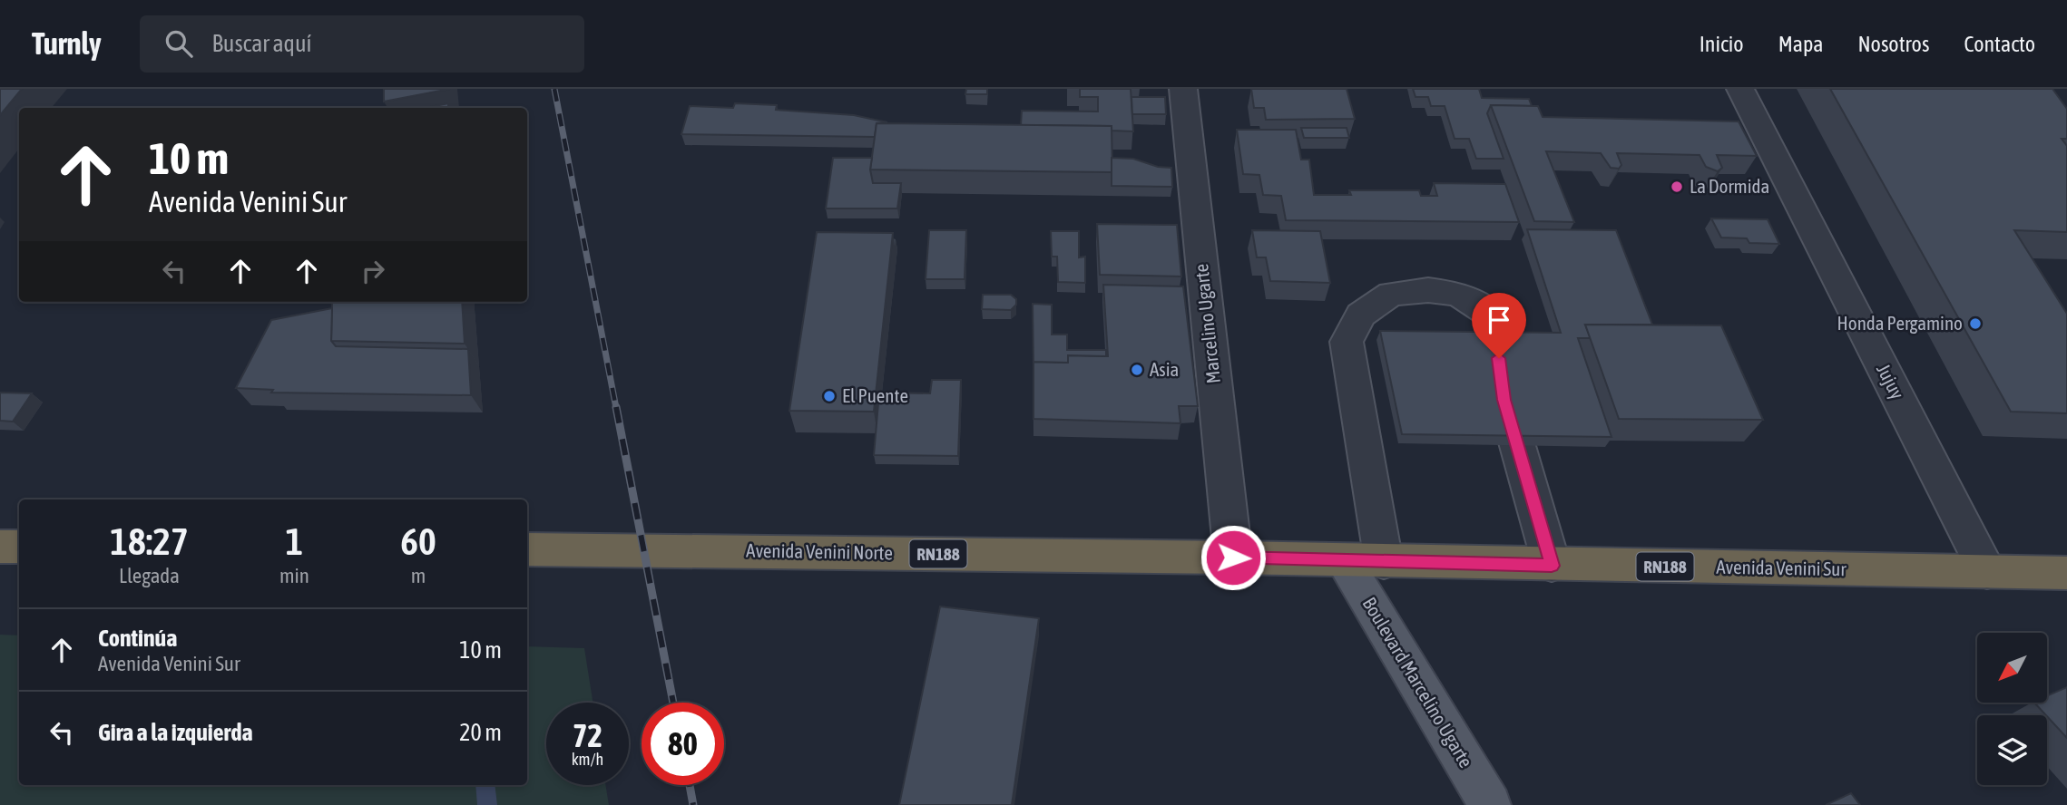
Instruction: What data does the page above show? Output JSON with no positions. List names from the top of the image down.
{
  "streets": {
    "highway": ["Avenida Venini Norte", "RN188", "Avenida Venini Sur"],
    "main road": ["Boulevard Marcelino Ugarte"],
    "street": ["Marcelino Ugarte", "Jujuy"]
  },
  "crossings": [
    ["Marcelino Ugarte", "Avenida Venini Norte"],
    ["Jujuy", "Avenida Venini Sur"],
    ["Avenida Venini Norte", "Avenida Venini Sur"],
    ["Avenida Venini Norte", "Boulevard Marcelino Ugarte"],
    ["Avenida Venini Sur", "Boulevard Marcelino Ugarte"]
  ],
  "places": [
    "La Dormida",
    "Honda Pergamino",
    "Asia",
    "El Puente"
  ],
  "north": "bottom left",
  "page": {
    "header": "Turnly",
    "search": "Buscar aquí",
    "nav": [
      "Inicio",
      "Mapa",
      "Nosotros",
      "Contacto"
    ],
    "turn": ["10 m", "Avenida Venini Sur"],
    "eta": [
      "18:27",
      "Llegada",
      "1",
      "min",
      "60",
      "m"
    ],
    "list": [
      {
        "name": "Continúa",
        "note": "Avenida Venini Sur",
        "value": "10 m"
      },
      {
        "name": "Gira a la izquierda",
        "value": "20 m"
      }
    ],
    "speed": "72 km/h",
    "limit": "80"
  }
}
